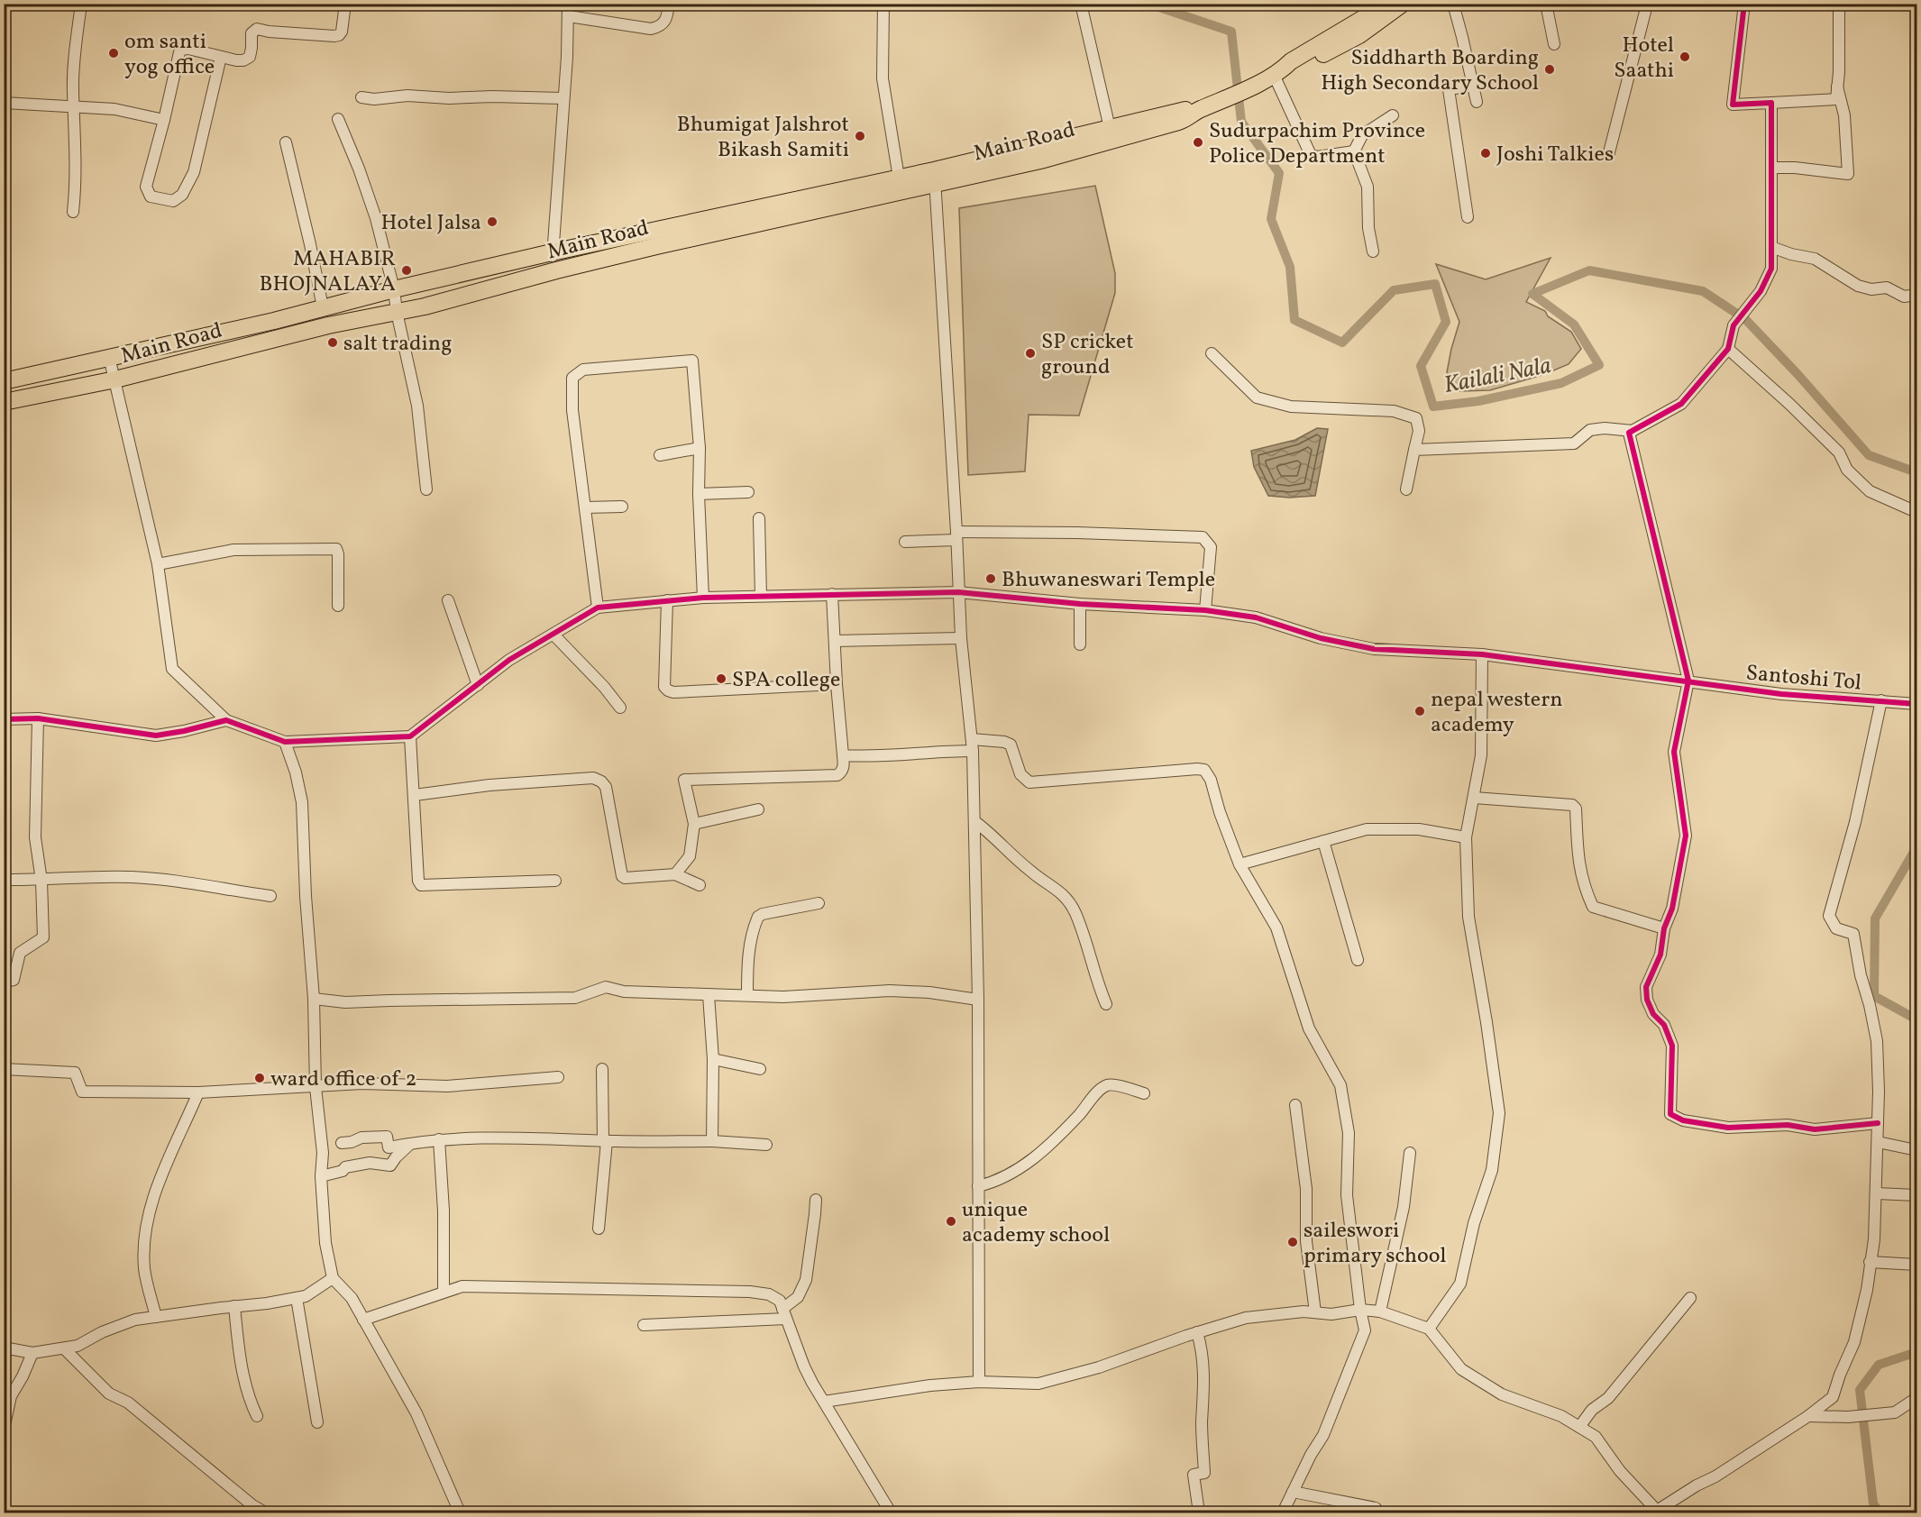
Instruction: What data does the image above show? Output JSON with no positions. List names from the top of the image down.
{
  "streets": {
    "main road": ["Main Road"],
    "street": ["Santoshi Tol"]
  },
  "water": ["Kailali Nala"],
  "places": [
    "om santi yog office",
    "Hotel Saathi",
    "Siddharth Boarding High Secondary School",
    "Bhumigat Jalshrot Bikash Samiti",
    "Sudurpachim Province Police Department",
    "Joshi Talkies",
    "Hotel Jalsa",
    "MAHABIR BHOJNALAYA",
    "salt trading",
    "SP cricket ground",
    "Bhuwaneswari Temple",
    "SPA college",
    "nepal western academy",
    "ward office of 2",
    "unique academy school",
    "saileswori primary school"
  ]
}
